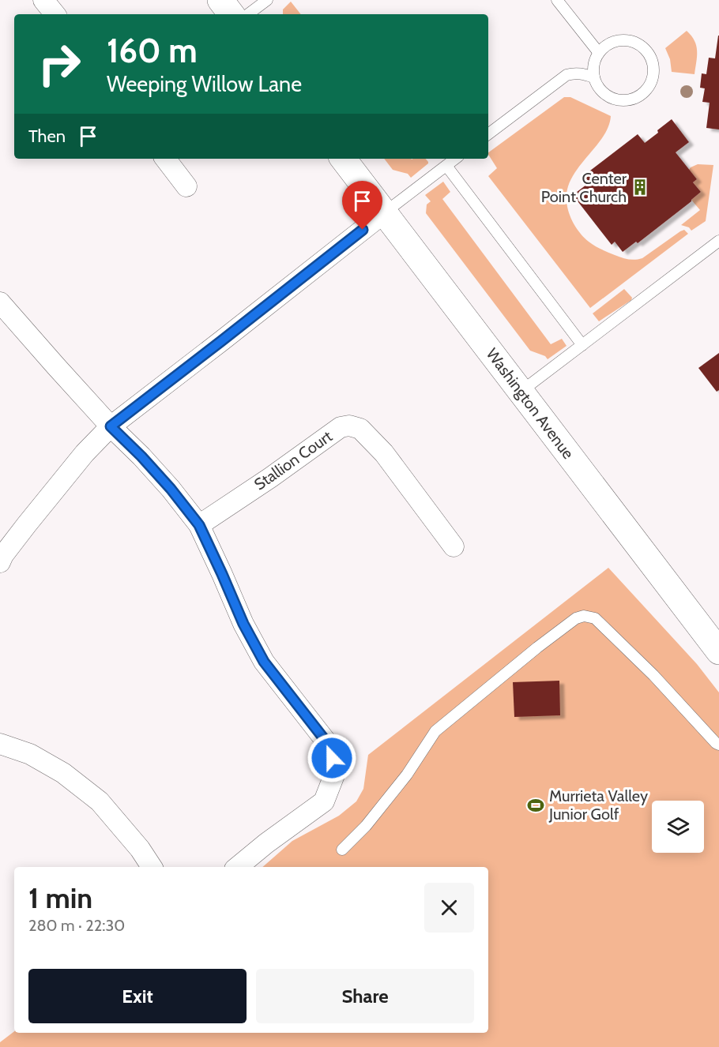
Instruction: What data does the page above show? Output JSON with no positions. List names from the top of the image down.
{
  "streets": {
    "main road": ["Washington Avenue"],
    "street": ["Stallion Court"]
  },
  "places": {
    "building": ["Center Point Church"],
    "sports": ["Murrieta Valley Junior Golf"]
  },
  "page": {
    "turn": ["160 m", "Weeping Willow Lane"],
    "then": "Then",
    "heading": ["1 min", "280 m · 22:30"],
    "buttons": ["Exit", "Share"]
  }
}
